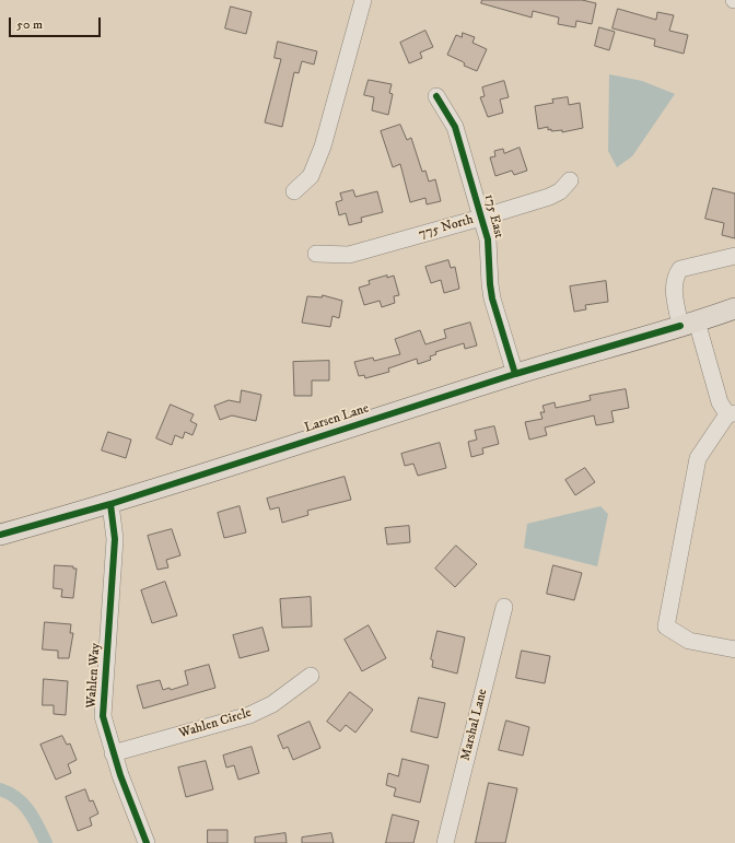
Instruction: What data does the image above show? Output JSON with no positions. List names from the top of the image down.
{
  "streets": {
    "main road": ["Larsen Lane"],
    "street": [
      "175 East",
      "775 North",
      "Wahlen Way",
      "Wahlen Circle",
      "Marshal Lane"
    ]
  },
  "crossings": [
    ["175 East", "775 North"],
    ["175 East", "Larsen Lane"],
    ["Larsen Lane", "Wahlen Way"],
    ["Wahlen Way", "Wahlen Circle"]
  ],
  "scale_bar": "50 m"
}
